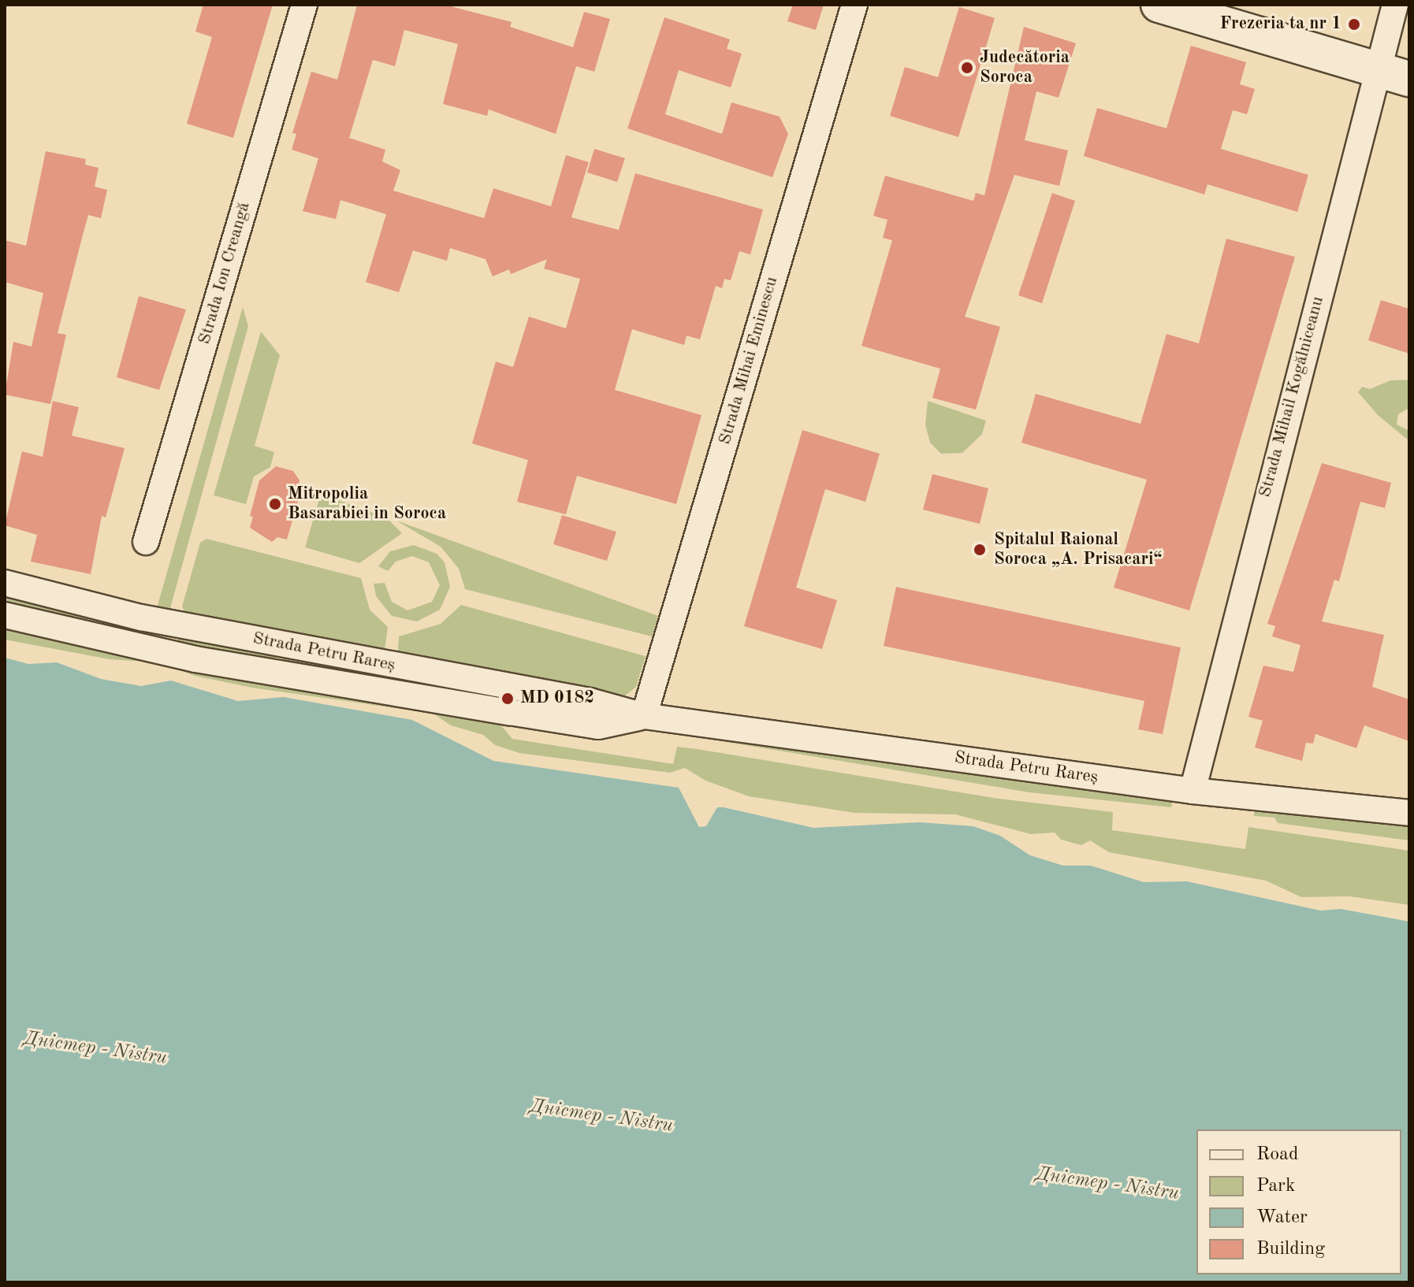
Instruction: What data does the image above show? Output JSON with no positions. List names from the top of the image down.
{
  "streets": {
    "street": [
      "Strada Ion Creangă",
      "Strada Mihai Eminescu",
      "Strada Mihail Kogălniceanu",
      "Strada Petru Rareș"
    ]
  },
  "crossings": [
    ["Strada Mihai Eminescu", "Strada Petru Rareș"],
    ["Strada Mihail Kogălniceanu", "Strada Petru Rareș"]
  ],
  "water": ["Дністер - Nistru"],
  "places": [
    "Frezeria ta nr 1",
    "Judecătoria Soroca",
    "Mitropolia Basarabiei in Soroca",
    "Spitalul Raional Soroca „A. Prisacari“",
    "MD 0182"
  ],
  "legend": [
    "Road",
    "Park",
    "Water",
    "Building"
  ]
}
